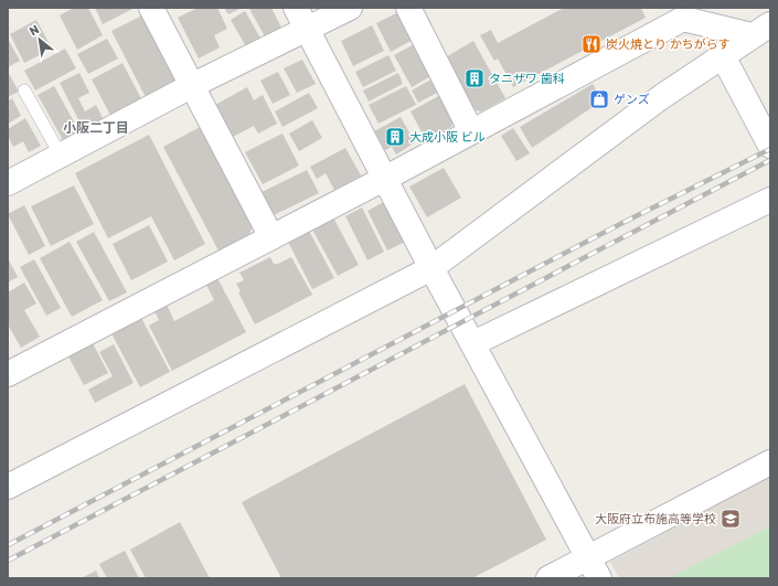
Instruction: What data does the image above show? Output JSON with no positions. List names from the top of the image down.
{
  "districts": ["小阪二丁目"],
  "places": {
    "restaurant": ["炭火焼とり かちがらす"],
    "building": ["タニザワ 歯科", "大成小阪 ビル"],
    "shop": ["ゲンズ"],
    "school or university": ["大阪府立布施高等学校"]
  },
  "north": "top left"
}
